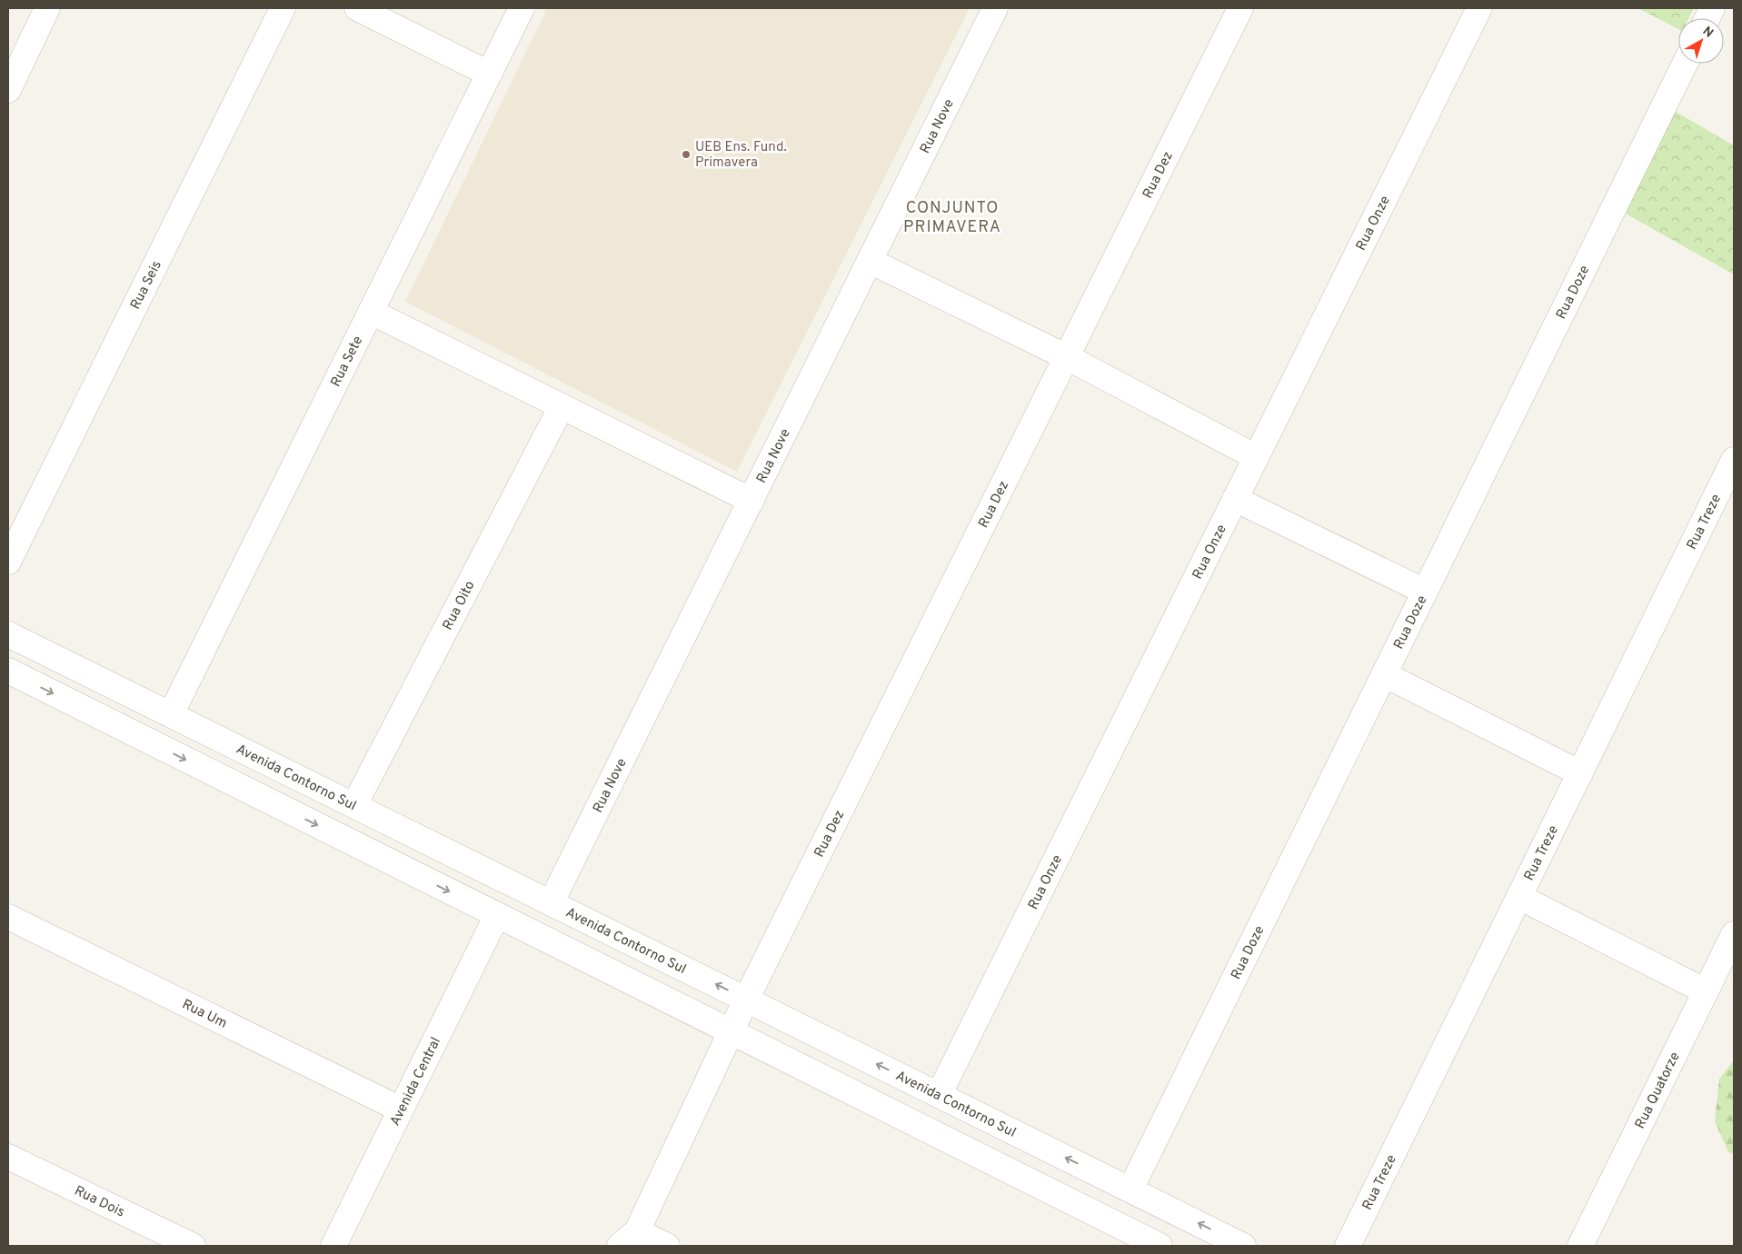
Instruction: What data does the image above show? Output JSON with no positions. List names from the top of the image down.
{
  "streets": {
    "street": [
      "Rua Nove",
      "Rua Dez",
      "Rua Onze",
      "Rua Seis",
      "Rua Doze",
      "Rua Sete",
      "Rua Treze",
      "Rua Oito",
      "Avenida Contorno Sul",
      "Rua Um",
      "Avenida Central",
      "Rua Quatorze",
      "Rua Dois"
    ]
  },
  "crossings": [
    ["Rua Nove", "Avenida Contorno Sul"],
    ["Rua Dez", "Avenida Contorno Sul"],
    ["Rua Onze", "Avenida Contorno Sul"],
    ["Rua Doze", "Avenida Contorno Sul"],
    ["Rua Sete", "Avenida Contorno Sul"],
    ["Rua Oito", "Avenida Contorno Sul"],
    ["Rua Um", "Avenida Central"]
  ],
  "districts": ["CONJUNTO PRIMAVERA"],
  "places": ["UEB Ens. Fund. Primavera"],
  "north": "top right"
}
